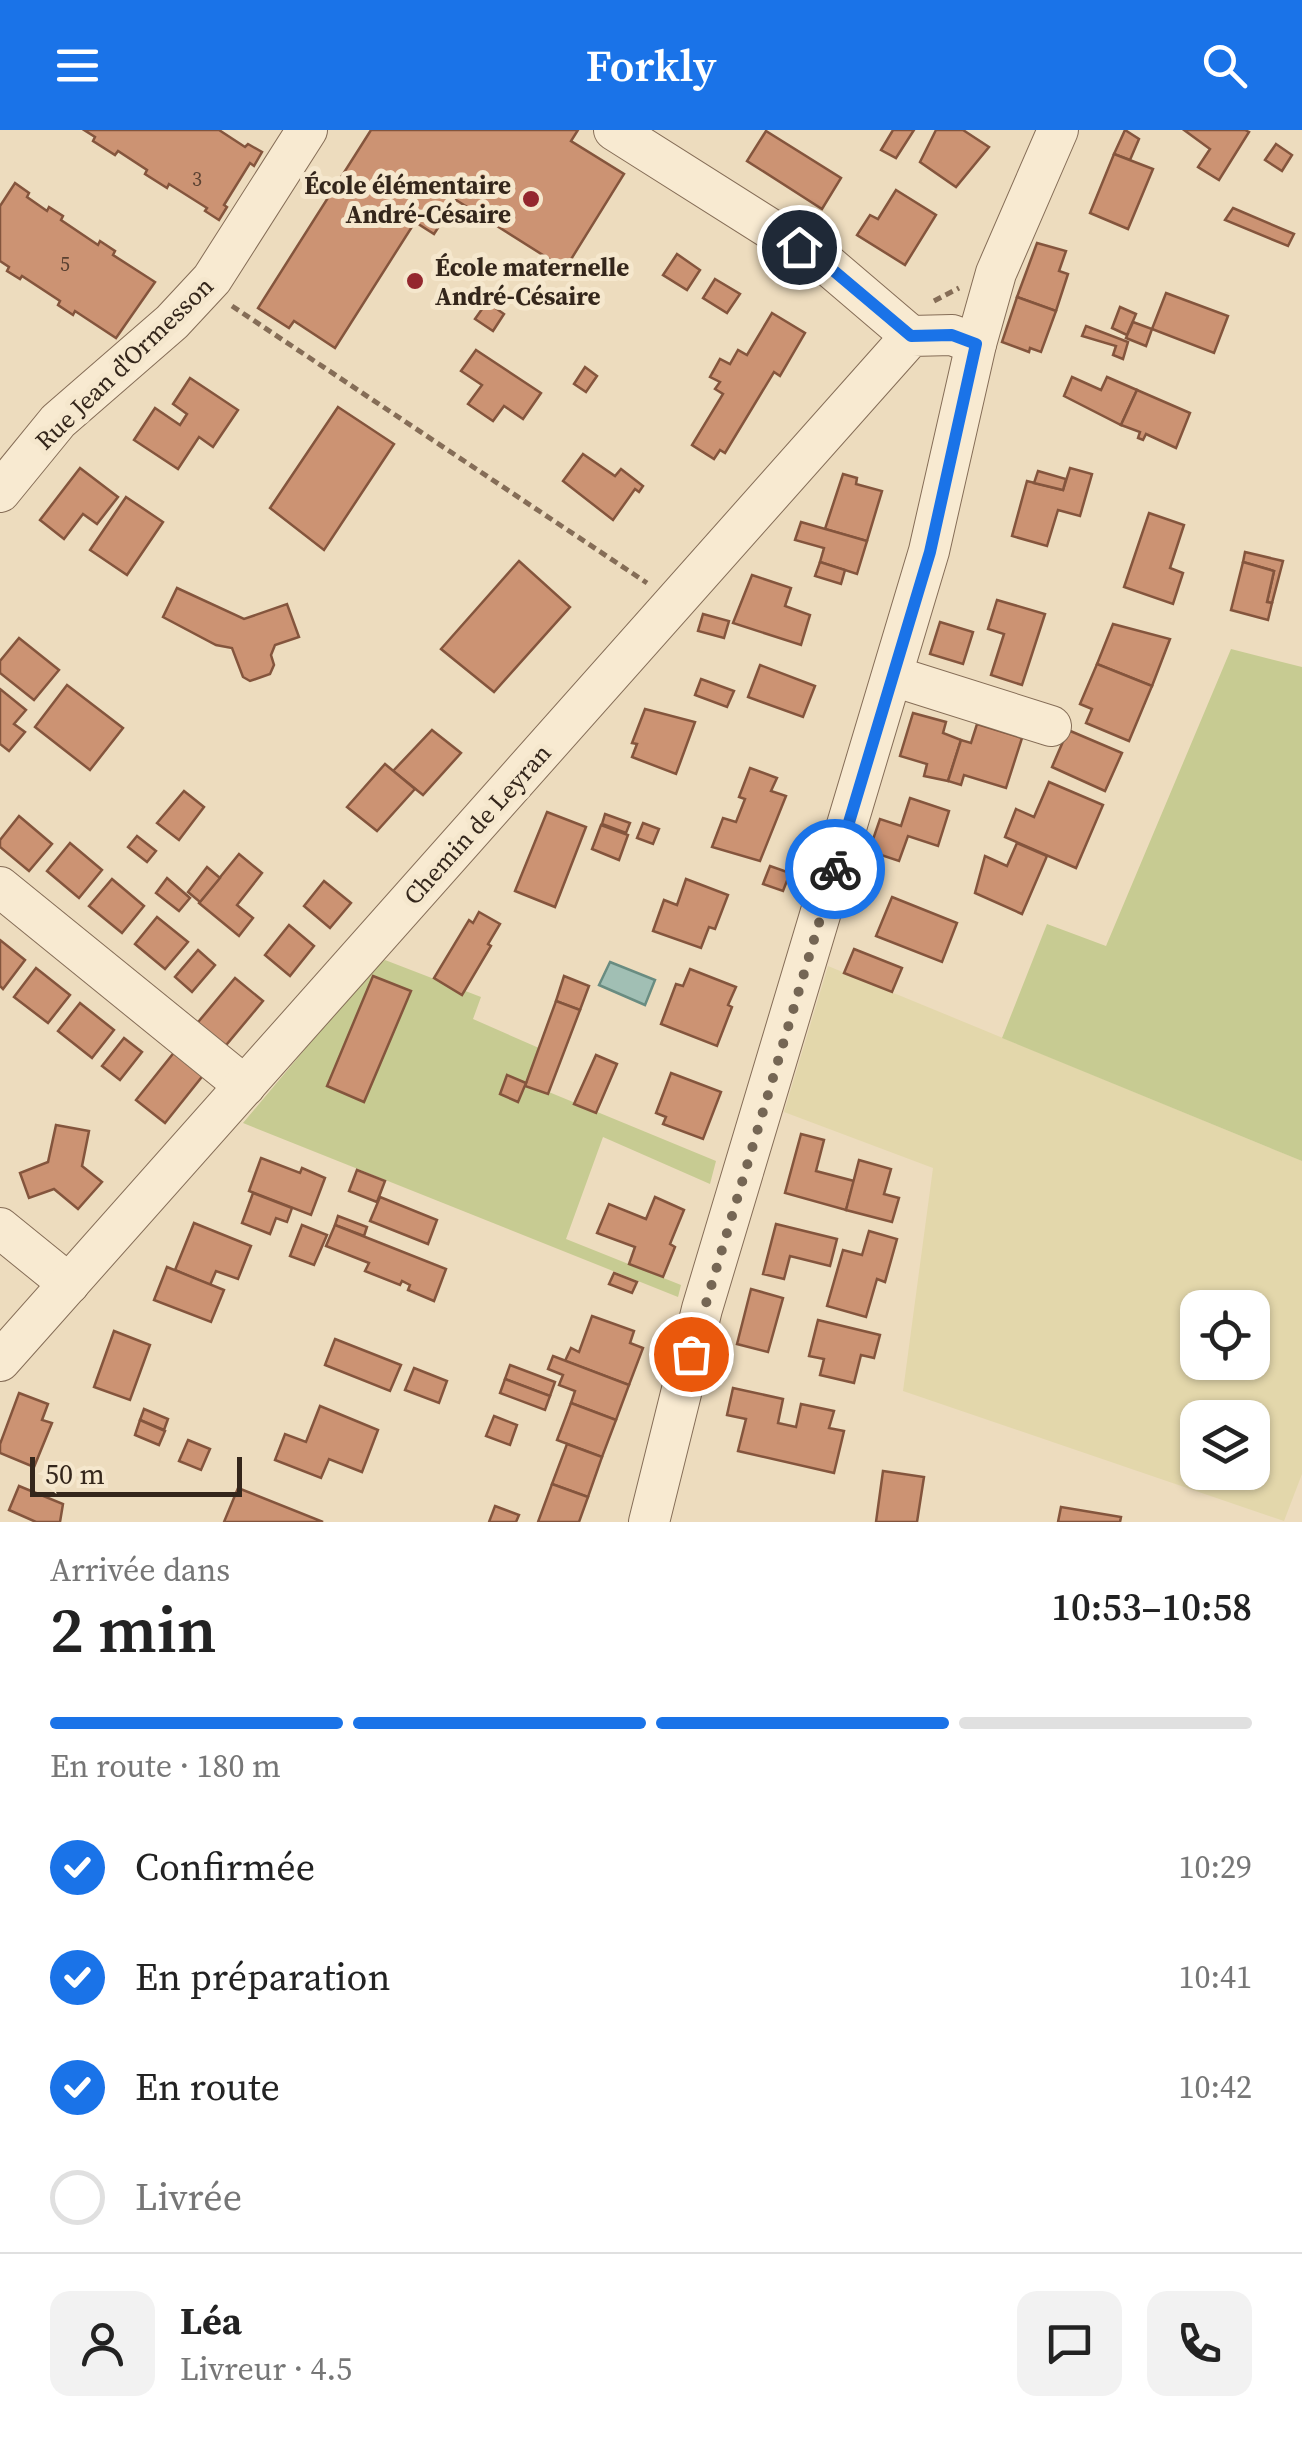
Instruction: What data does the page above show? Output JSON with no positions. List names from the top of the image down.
{
  "streets": {
    "street": ["Rue Jean d'Ormesson", "Chemin de Leyran"]
  },
  "places": ["École élémentaire André-Césaire", "École maternelle André-Césaire"],
  "house_numbers": ["3", "5"],
  "scale_bar": "50 m",
  "page": {
    "header": "Forkly",
    "scale": "50 m",
    "heading": ["2 min", "Arrivée dans", "10:53–10:58"],
    "panel": ["Léa", "Livreur · 4.5"],
    "bar": "En route · 180 m",
    "list": [
      ["Confirmée", "10:29"],
      ["En préparation", "10:41"],
      ["En route", "10:42"],
      "Livrée"
    ]
  }
}
